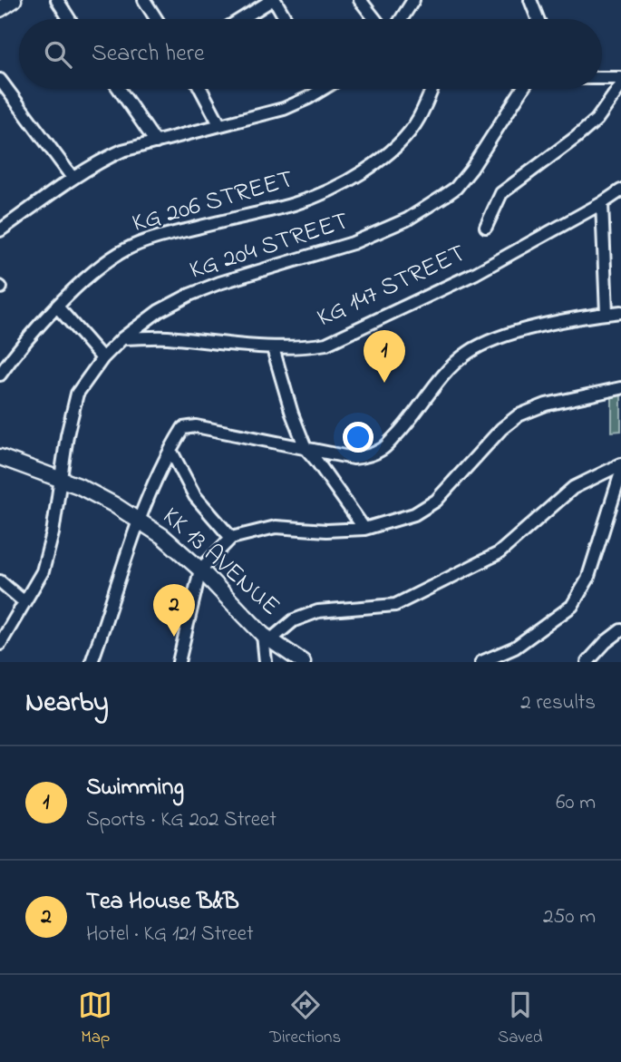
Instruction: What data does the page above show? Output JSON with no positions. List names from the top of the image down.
{
  "streets": {
    "main road": ["KK 13 AVENUE"],
    "street": ["KG 206 STREET", "KG 204 STREET", "KG 147 STREET"]
  },
  "crossings": [
    ["KG 204 STREET", "KG 147 STREET"],
    ["KG 204 STREET", "KK 13 AVENUE"]
  ],
  "page": {
    "search": "Search here",
    "pins": ["1", "2"],
    "heading": ["Nearby", "2 results"],
    "list": [
      {
        "mark": "1",
        "name": "Swimming",
        "note": "Sports · KG 202 Street",
        "value": "60 m"
      },
      {
        "mark": "2",
        "name": "Tea House B&B",
        "note": "Hotel · KG 121 Street",
        "value": "250 m"
      }
    ],
    "nav": ["Map", "Directions", "Saved"]
  }
}
